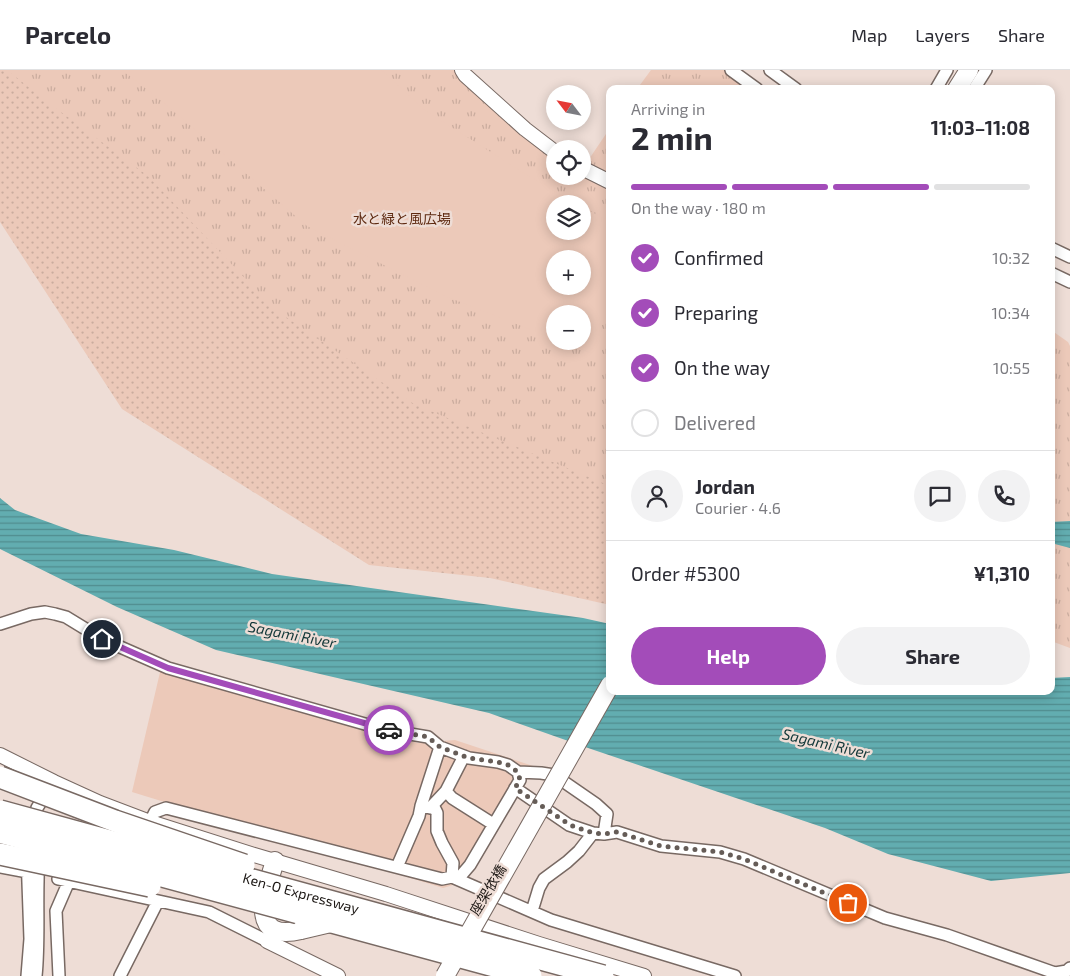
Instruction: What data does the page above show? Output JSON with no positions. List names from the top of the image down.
{
  "streets": {
    "highway": ["Ken-O Expressway"],
    "main road": ["座架依橋"]
  },
  "water": ["Sagami River"],
  "parks": ["水と緑と風広場"],
  "north": "top left",
  "page": {
    "header": "Parcelo",
    "nav": ["Map", "Layers", "Share"],
    "map_buttons": ["+", "−"],
    "heading": ["2 min", "Arriving in", "11:03–11:08"],
    "panel": [
      "Jordan",
      "Courier · 4.6",
      "Order #5300",
      "¥1,310"
    ],
    "bar": "On the way · 180 m",
    "list": [
      ["Confirmed", "10:32"],
      ["Preparing", "10:34"],
      ["On the way", "10:55"],
      "Delivered"
    ],
    "buttons": ["Help", "Share"]
  }
}
